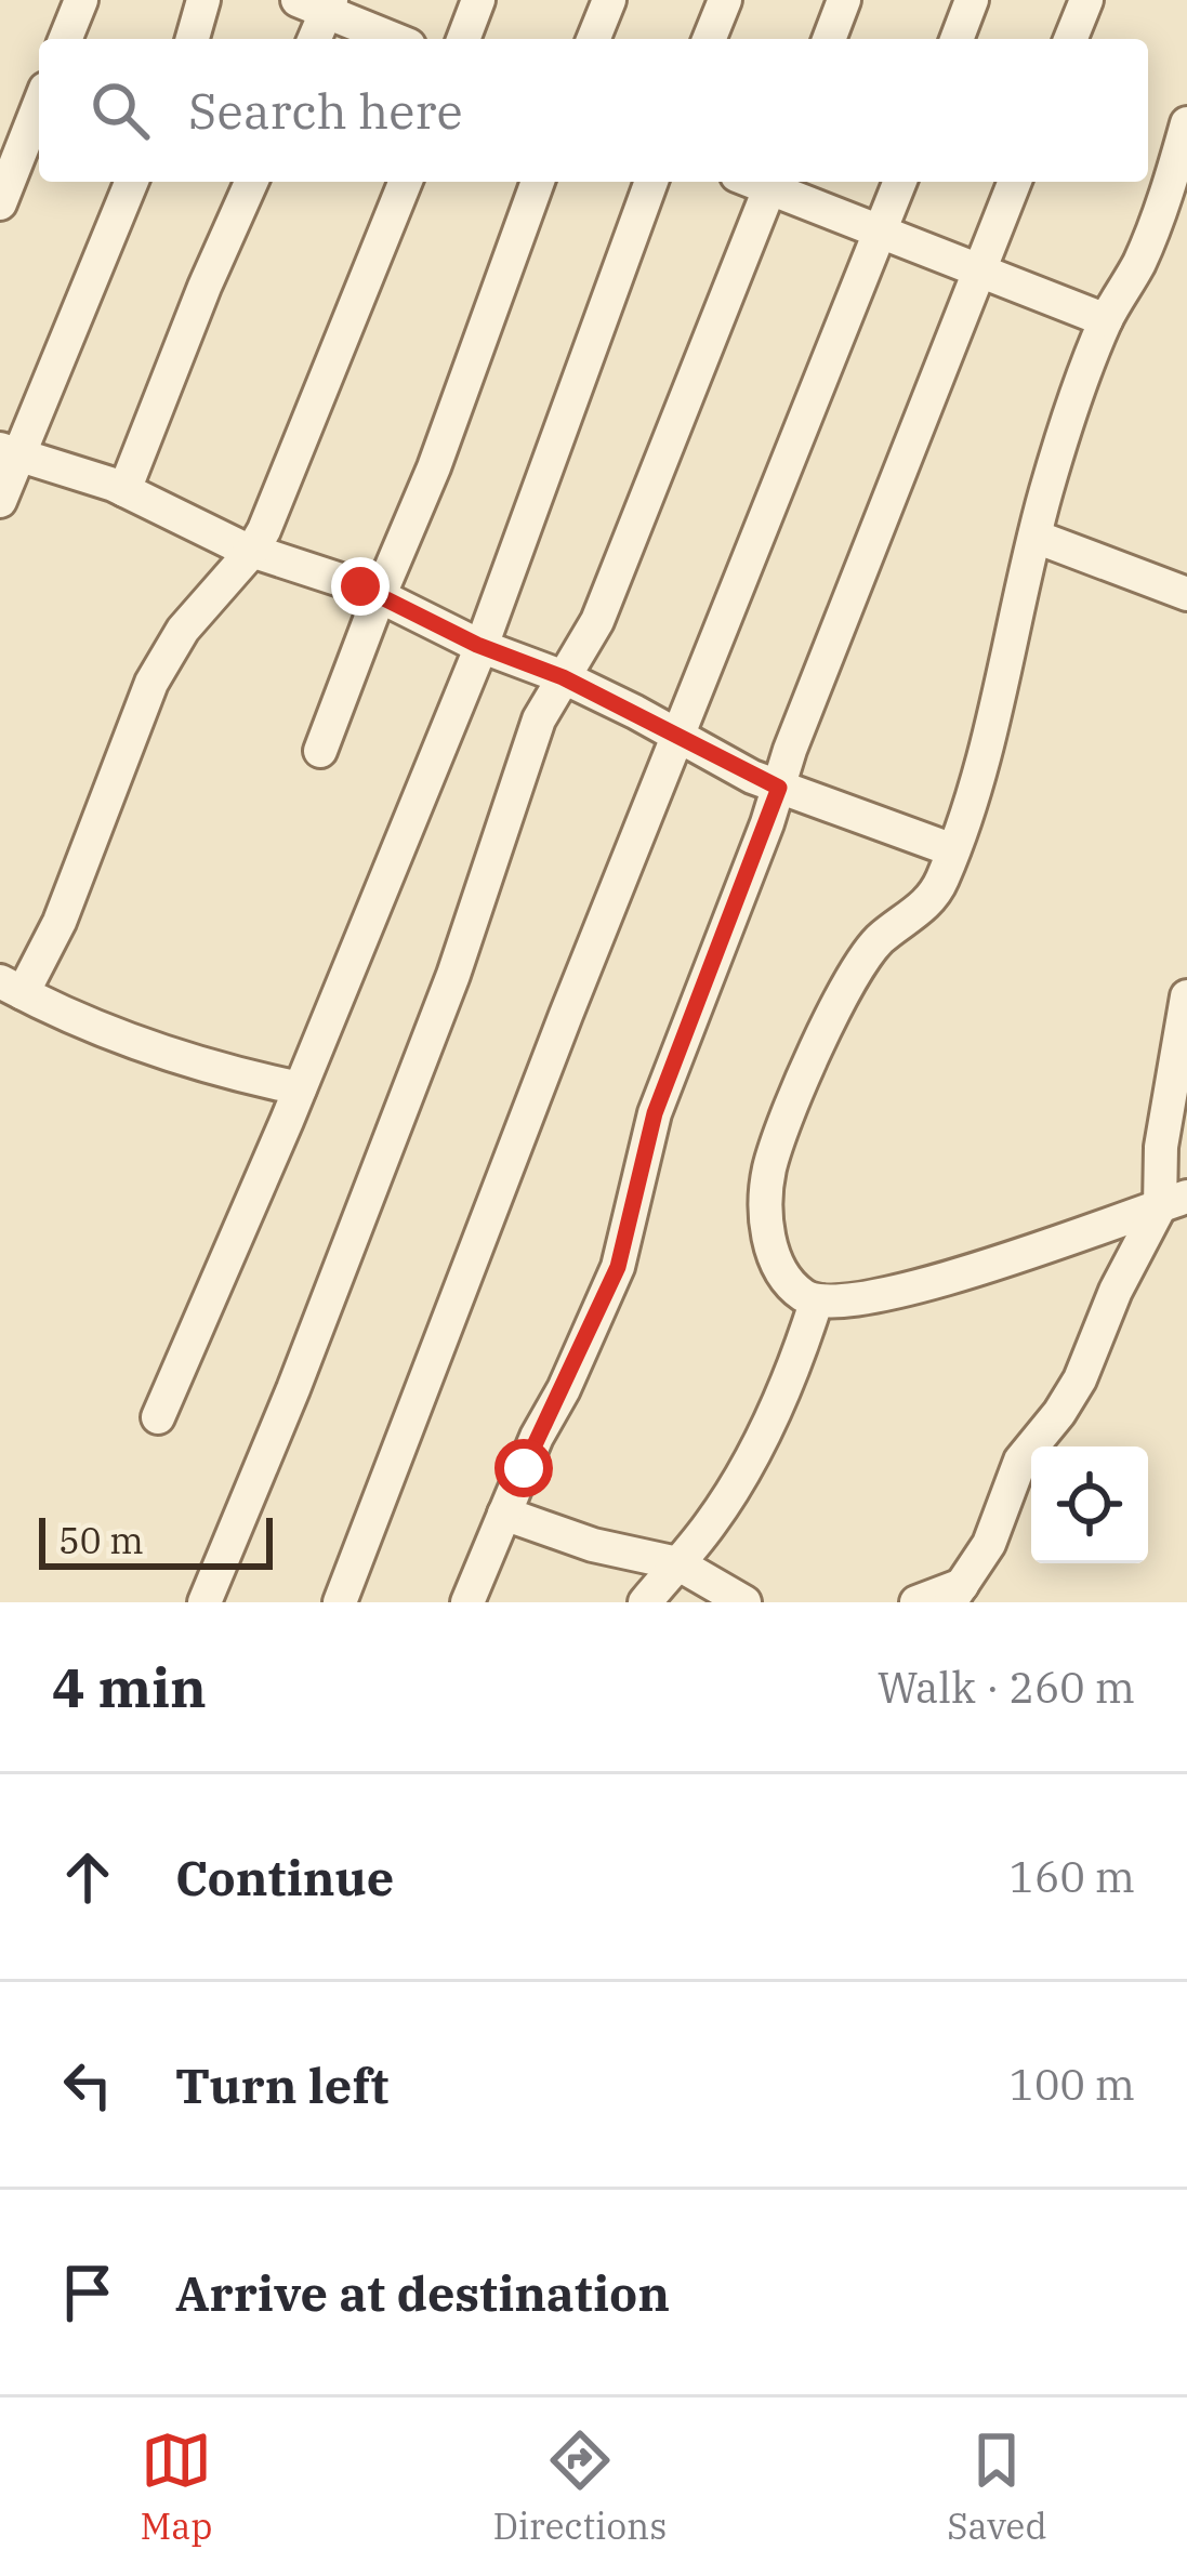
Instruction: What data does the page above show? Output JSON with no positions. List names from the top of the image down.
{
  "scale_bar": "50 m",
  "page": {
    "search": "Search here",
    "scale": "50 m",
    "heading": ["4 min", "Walk · 260 m"],
    "list": [
      ["Continue", "160 m"],
      ["Turn left", "100 m"],
      "Arrive at destination"
    ],
    "nav": ["Map", "Directions", "Saved"]
  }
}
